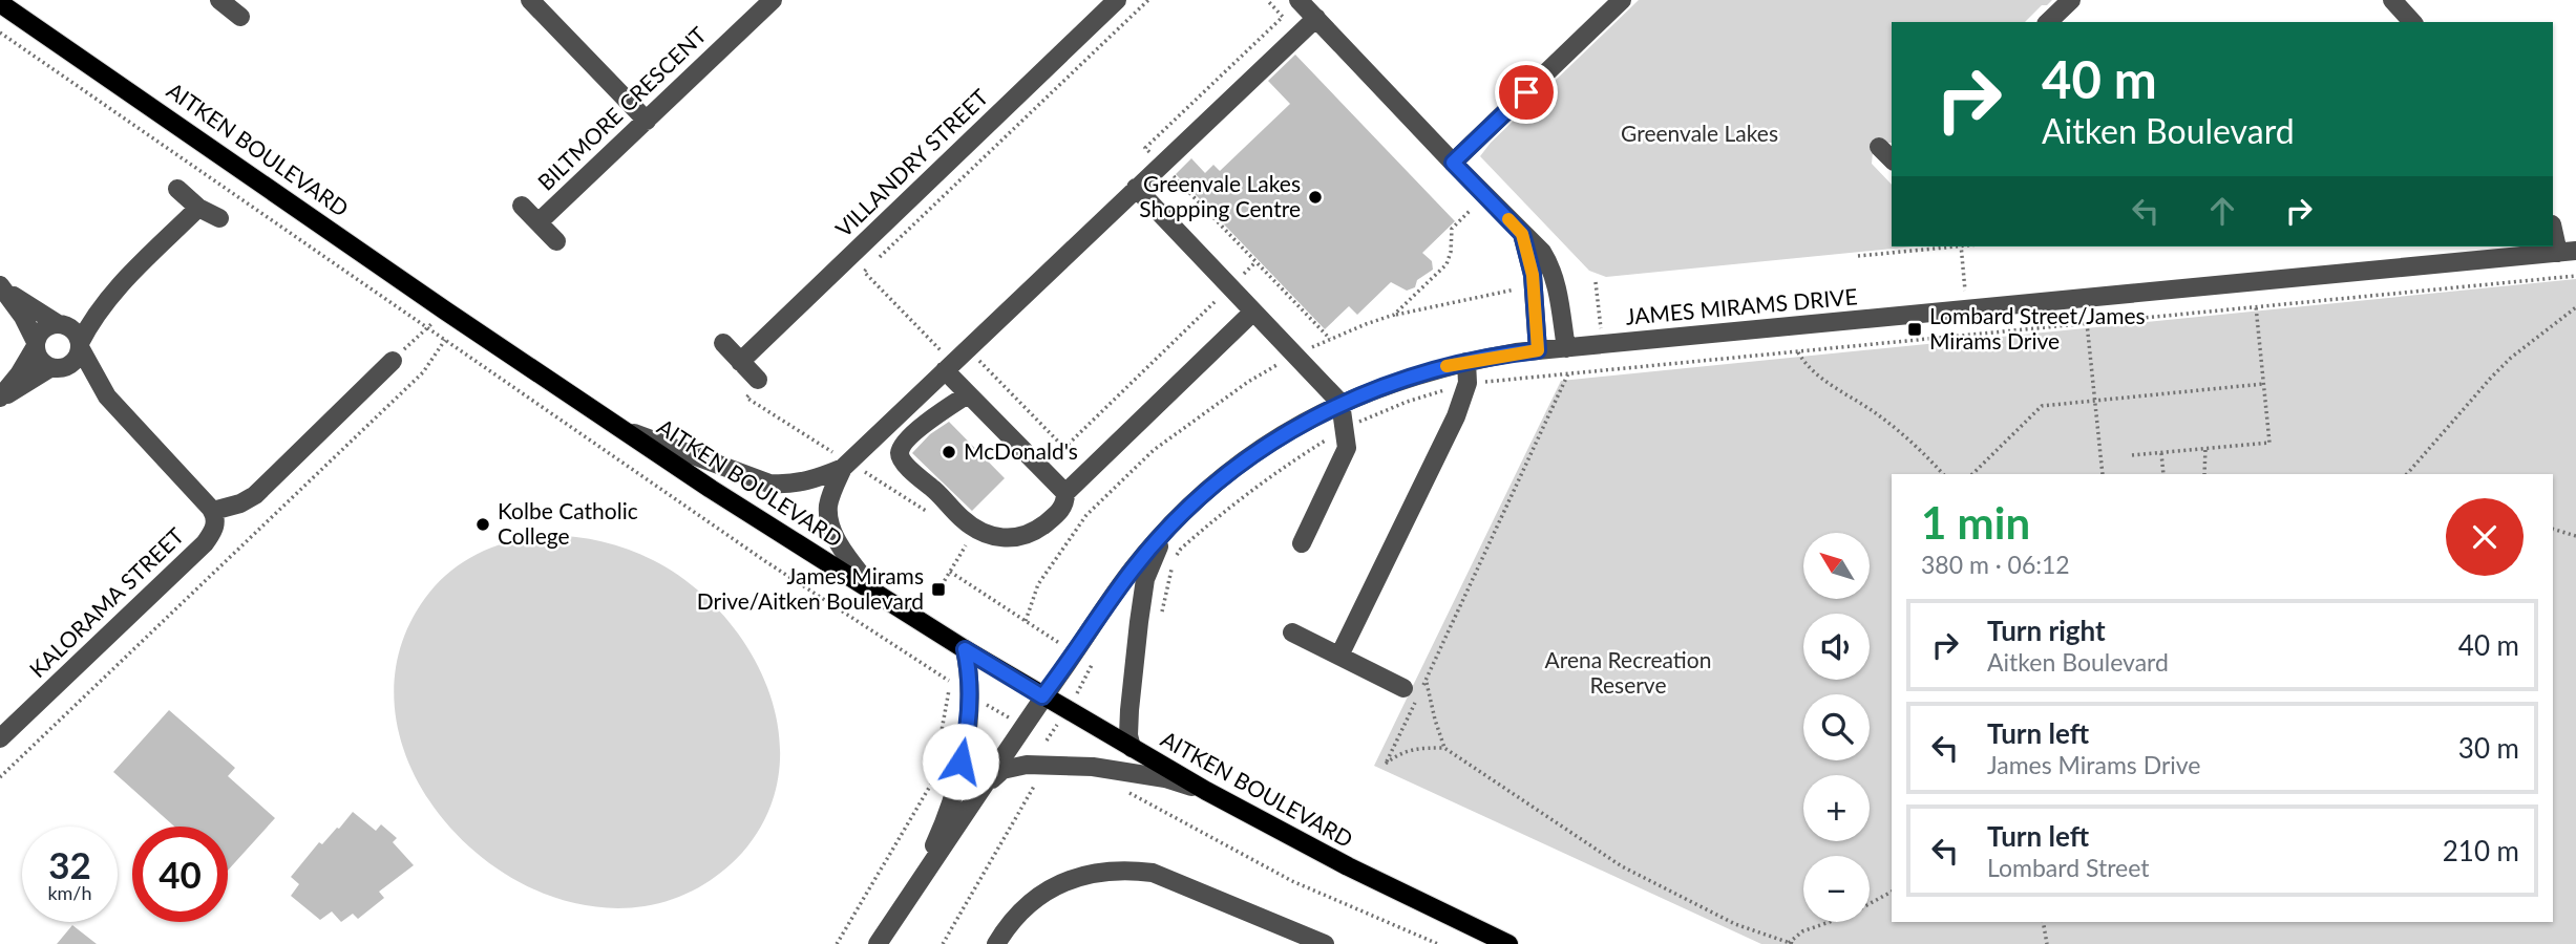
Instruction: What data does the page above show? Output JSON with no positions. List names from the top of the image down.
{
  "streets": {
    "main road": ["AITKEN BOULEVARD"],
    "street": [
      "BILTMORE CRESCENT",
      "VILLANDRY STREET",
      "JAMES MIRAMS DRIVE",
      "KALORAMA STREET"
    ]
  },
  "crossings": [
    ["AITKEN BOULEVARD", "JAMES MIRAMS DRIVE"]
  ],
  "parks": ["Greenvale Lakes", "Arena Recreation Reserve"],
  "places": {
    "other": ["Greenvale Lakes Shopping Centre", "McDonald's", "Kolbe Catholic College"],
    "transit": ["Lombard Street/James Mirams Drive", "James Mirams Drive/Aitken Boulevard"]
  },
  "north": "top left",
  "page": {
    "turn": ["40 m", "Aitken Boulevard"],
    "heading": ["1 min", "380 m · 06:12"],
    "map_buttons": ["+", "−"],
    "list": [
      {
        "name": "Turn right",
        "note": "Aitken Boulevard",
        "value": "40 m"
      },
      {
        "name": "Turn left",
        "note": "James Mirams Drive",
        "value": "30 m"
      },
      {
        "name": "Turn left",
        "note": "Lombard Street",
        "value": "210 m"
      }
    ],
    "speed": "32 km/h",
    "limit": "40"
  }
}
